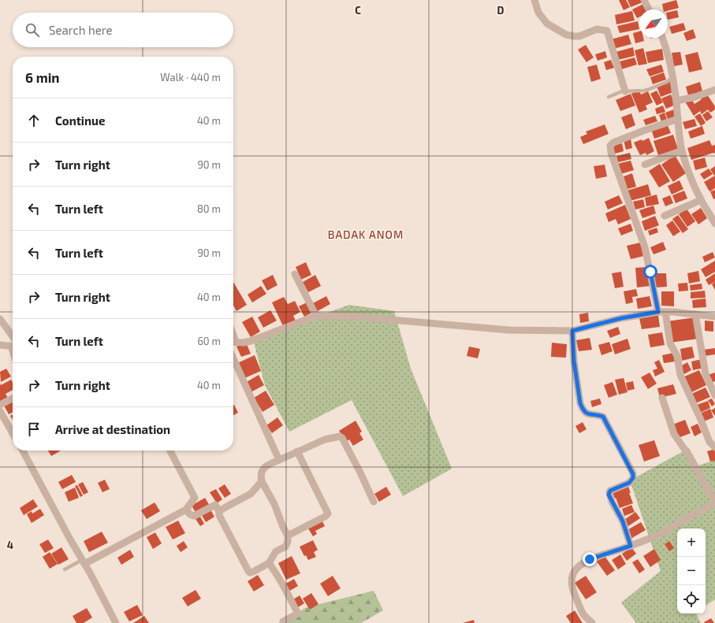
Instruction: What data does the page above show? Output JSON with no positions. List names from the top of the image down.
{
  "districts": ["BADAK ANOM"],
  "north": "bottom left",
  "page": {
    "search": "Search here",
    "heading": ["6 min", "Walk · 440 m"],
    "list": [
      ["Continue", "40 m"],
      ["Turn right", "90 m"],
      ["Turn left", "80 m"],
      ["Turn left", "90 m"],
      ["Turn right", "40 m"],
      ["Turn left", "60 m"],
      ["Turn right", "40 m"],
      "Arrive at destination"
    ],
    "map_buttons": ["+", "−"]
  },
  "grid": {
    "columns": ["C", "D"],
    "rows": ["4"]
  }
}
